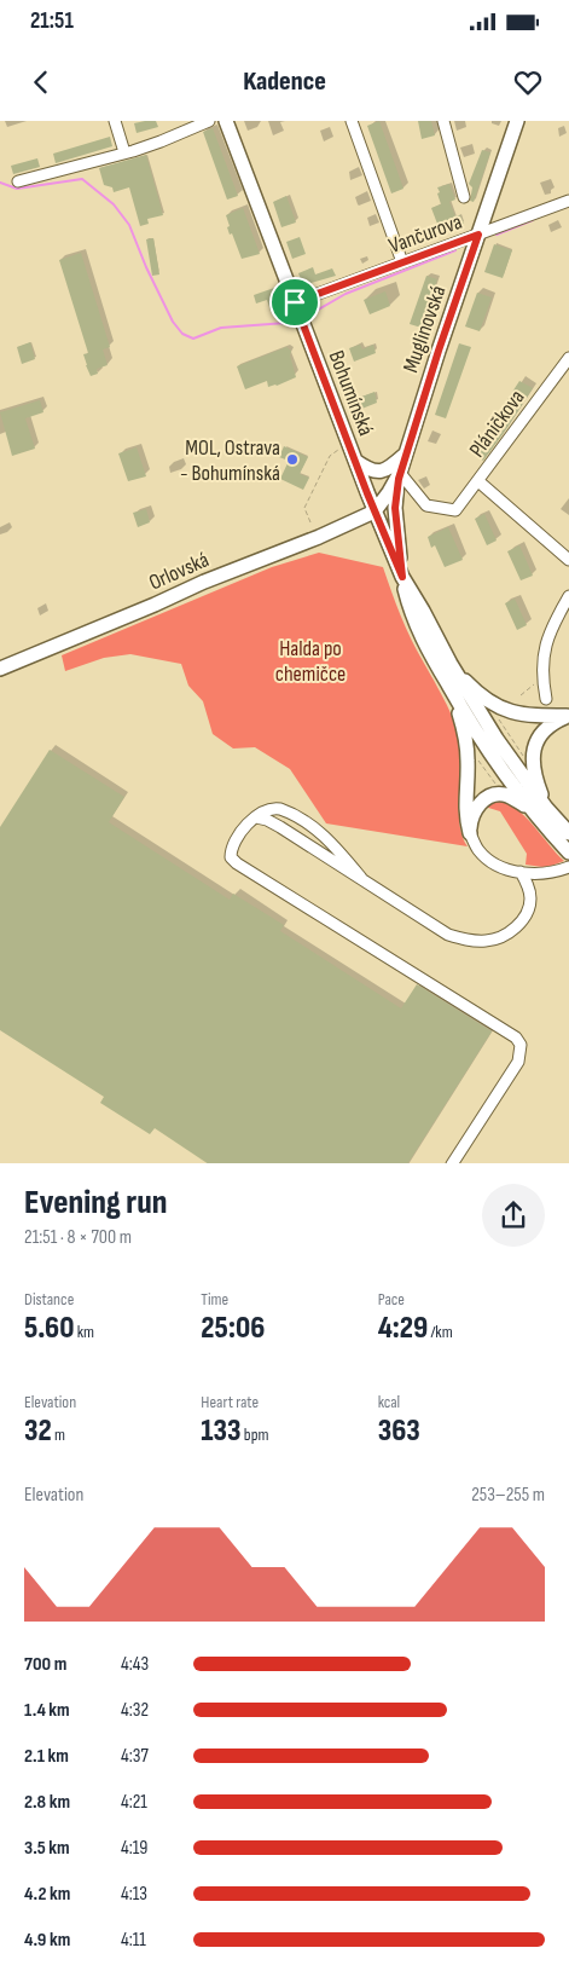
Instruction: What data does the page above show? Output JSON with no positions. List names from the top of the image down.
{
  "streets": {
    "main road": ["Muglinovská", "Bohumínská", "Orlovská"],
    "street": ["Vančurova", "Pláničkova"]
  },
  "crossings": [
    ["Vančurova", "Muglinovská"],
    ["Vančurova", "Bohumínská"],
    ["Muglinovská", "Bohumínská"],
    ["Muglinovská", "Pláničkova"],
    ["Muglinovská", "Orlovská"],
    ["Bohumínská", "Orlovská"]
  ],
  "parks": ["Halda po chemičce"],
  "places": ["MOL, Ostrava - Bohumínská"],
  "page": {
    "status": "21:51",
    "header": "Kadence",
    "heading": ["Evening run", "21:51 · 8 × 700 m"],
    "stats": [
      ["Distance", "5.60 km"],
      ["Time", "25:06"],
      ["Pace", "4:29 /km"],
      ["Elevation", "32 m"],
      ["Heart rate", "133 bpm"],
      ["kcal", "363"]
    ],
    "chart": ["Elevation", "253–255 m"],
    "list": [
      {
        "name": "700 m",
        "note": "4:43"
      },
      {
        "name": "1.4 km",
        "note": "4:32"
      },
      {
        "name": "2.1 km",
        "note": "4:37"
      },
      {
        "name": "2.8 km",
        "note": "4:21"
      },
      {
        "name": "3.5 km",
        "note": "4:19"
      },
      {
        "name": "4.2 km",
        "note": "4:13"
      },
      {
        "name": "4.9 km",
        "note": "4:11"
      }
    ]
  }
}
